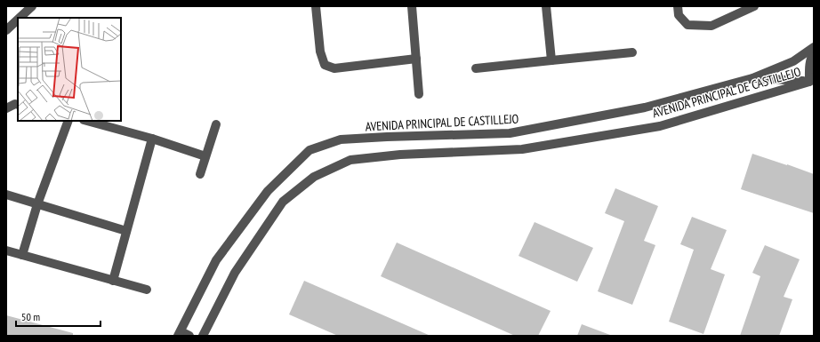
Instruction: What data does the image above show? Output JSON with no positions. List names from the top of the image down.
{
  "streets": {
    "street": ["AVENIDA PRINCIPAL DE CASTILLEJO"]
  },
  "scale_bar": "50 m"
}
